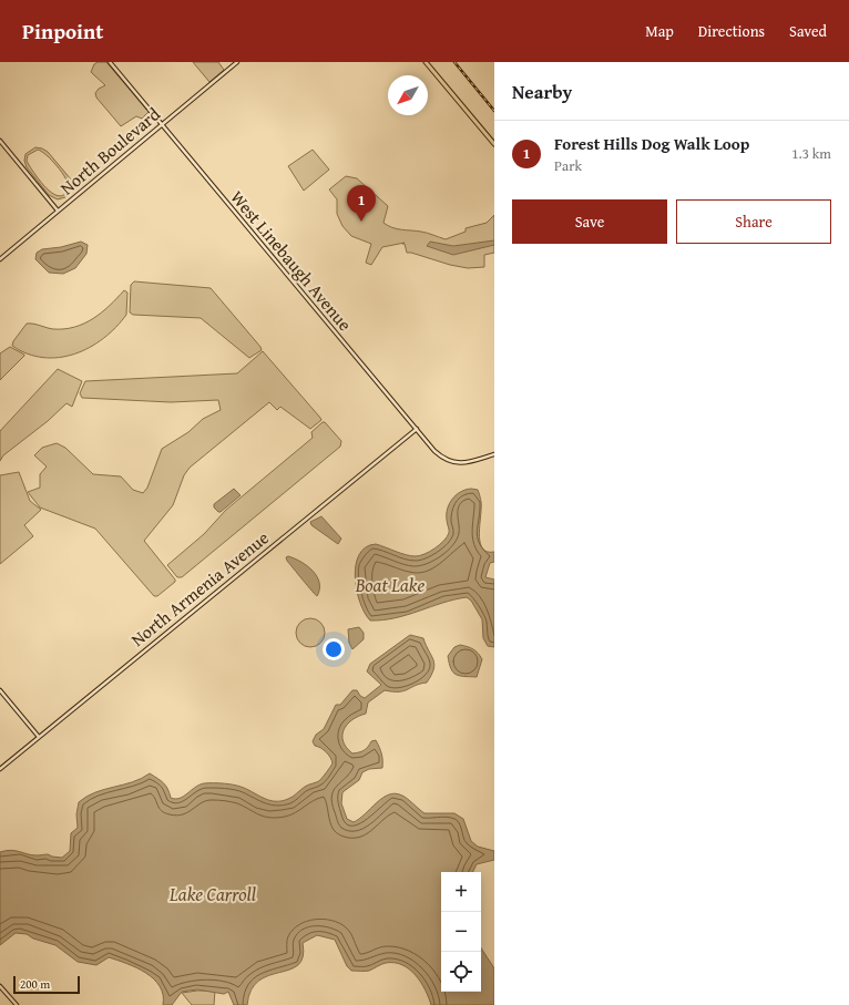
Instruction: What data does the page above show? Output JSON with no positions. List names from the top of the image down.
{
  "streets": {
    "street": ["North Boulevard", "West Linebaugh Avenue", "North Armenia Avenue"]
  },
  "crossings": [
    ["North Boulevard", "West Linebaugh Avenue"],
    ["West Linebaugh Avenue", "North Armenia Avenue"]
  ],
  "water": ["Boat Lake", "Lake Carroll"],
  "scale_bar": "200 m",
  "north": "bottom left",
  "page": {
    "header": "Pinpoint",
    "nav": ["Map", "Directions", "Saved"],
    "heading": "Nearby",
    "list": [
      {
        "mark": "1",
        "name": "Forest Hills Dog Walk Loop",
        "note": "Park",
        "value": "1.3 km"
      }
    ],
    "pins": "1",
    "buttons": ["Save", "Share"],
    "map_buttons": ["+", "−"],
    "scale": "200 m"
  }
}
